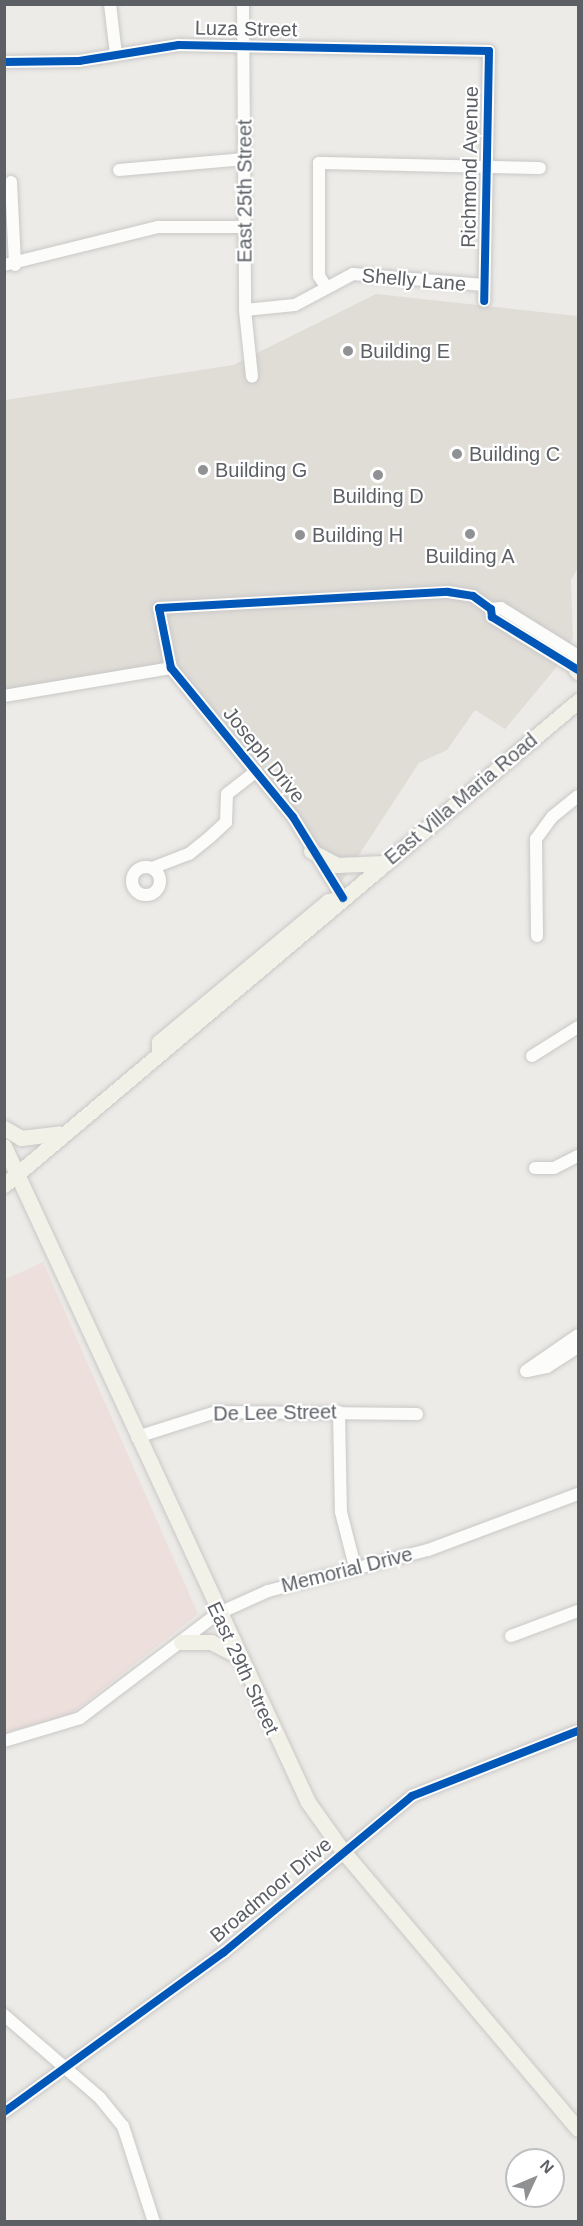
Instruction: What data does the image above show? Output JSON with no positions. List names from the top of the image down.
{
  "streets": {
    "main road": ["East Villa Maria Road", "East 29th Street"],
    "street": [
      "Luza Street",
      "Richmond Avenue",
      "East 25th Street",
      "Shelly Lane",
      "Joseph Drive",
      "De Lee Street",
      "Memorial Drive",
      "Broadmoor Drive"
    ]
  },
  "crossings": [
    ["Luza Street", "Richmond Avenue"],
    ["Luza Street", "East 25th Street"],
    ["Richmond Avenue", "Shelly Lane"],
    ["East 25th Street", "Shelly Lane"],
    ["Joseph Drive", "East Villa Maria Road"],
    ["East Villa Maria Road", "East 29th Street"],
    ["De Lee Street", "East 29th Street"],
    ["Memorial Drive", "East 29th Street"],
    ["East 29th Street", "Broadmoor Drive"]
  ],
  "places": [
    "Building E",
    "Building C",
    "Building G",
    "Building D",
    "Building A",
    "Building H"
  ],
  "north": "top right"
}
